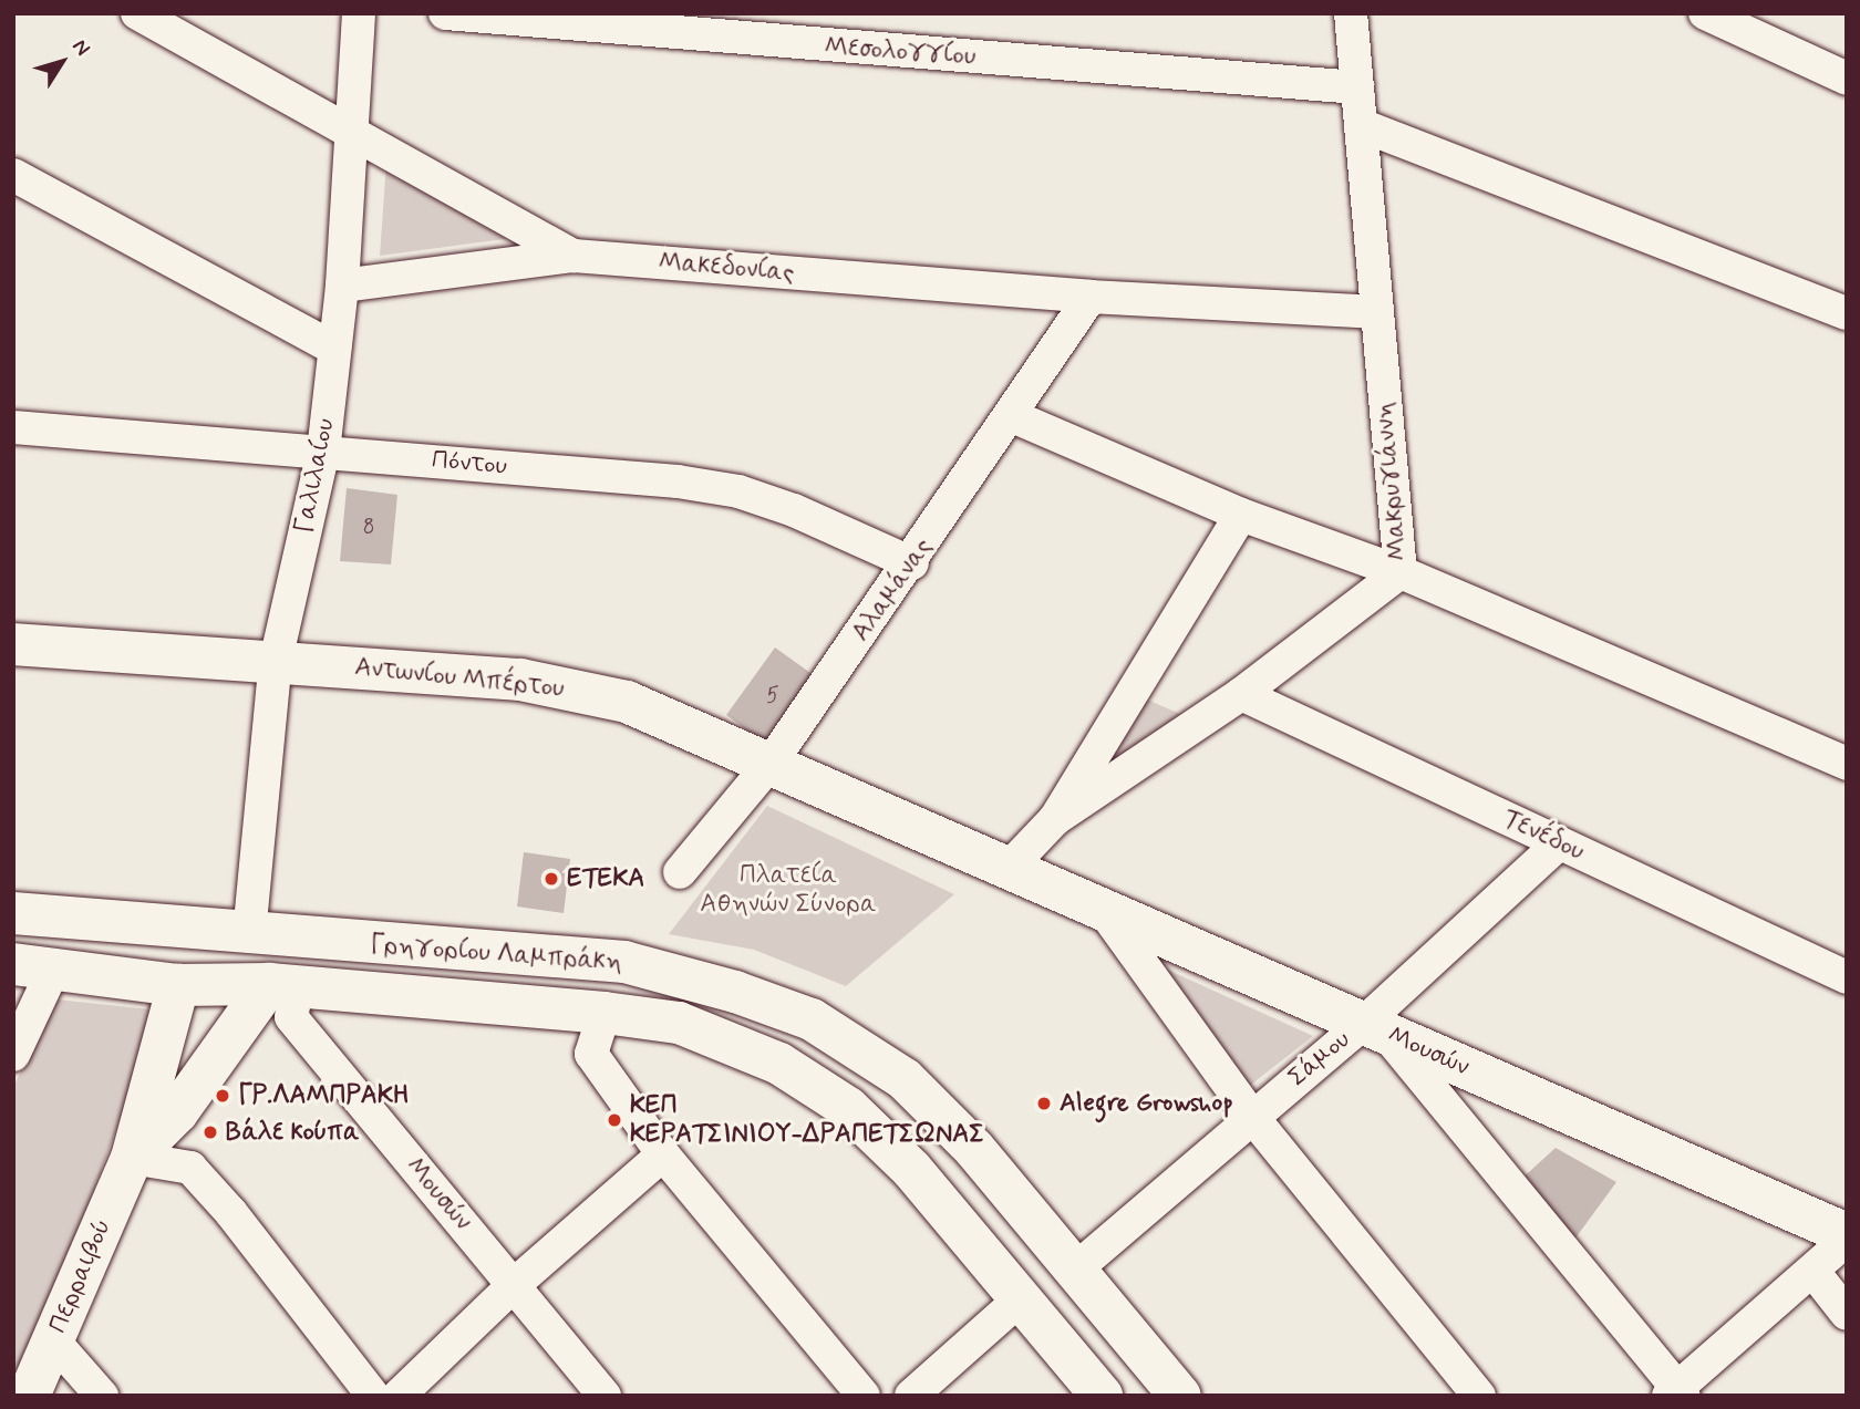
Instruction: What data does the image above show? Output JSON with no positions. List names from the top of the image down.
{
  "streets": {
    "street": [
      "Μεσολογγίου",
      "Μακεδονίας",
      "Πόντου",
      "Γαλιλαίου",
      "Μακρυγιάννη",
      "Αλαμάνας",
      "Αντωνίου Μπέρτου",
      "Τενέδου",
      "Γρηγορίου Λαμπράκη",
      "Μουσών",
      "Σάμου",
      "Περραιβού"
    ]
  },
  "crossings": [
    ["Μεσολογγίου", "Μακρυγιάννη"],
    ["Μακεδονίας", "Γαλιλαίου"],
    ["Μακεδονίας", "Μακρυγιάννη"],
    ["Μακεδονίας", "Αλαμάνας"],
    ["Πόντου", "Γαλιλαίου"],
    ["Πόντου", "Αλαμάνας"],
    ["Γαλιλαίου", "Αντωνίου Μπέρτου"],
    ["Γαλιλαίου", "Γρηγορίου Λαμπράκη"],
    ["Μακρυγιάννη", "Τενέδου"],
    ["Αλαμάνας", "Αντωνίου Μπέρτου"],
    ["Αντωνίου Μπέρτου", "Μουσών"],
    ["Τενέδου", "Σάμου"],
    ["Γρηγορίου Λαμπράκη", "Μουσών"],
    ["Γρηγορίου Λαμπράκη", "Σάμου"],
    ["Γρηγορίου Λαμπράκη", "Περραιβού"],
    ["Μουσών", "Σάμου"],
    ["Μουσών", "Περραιβού"]
  ],
  "parks": ["Πλατεία Αθηνών Σύνορα"],
  "places": [
    "ΕΤΕΚΑ",
    "ΓΡ.ΛΑΜΠΡΑΚΗ",
    "Alegre Growshop",
    "ΚΕΠ ΚΕΡΑΤΣΙΝΙΟΥ-ΔΡΑΠΕΤΣΩΝΑΣ",
    "Βάλε κούπα"
  ],
  "house_numbers": ["8", "5"],
  "north": "top right"
}
